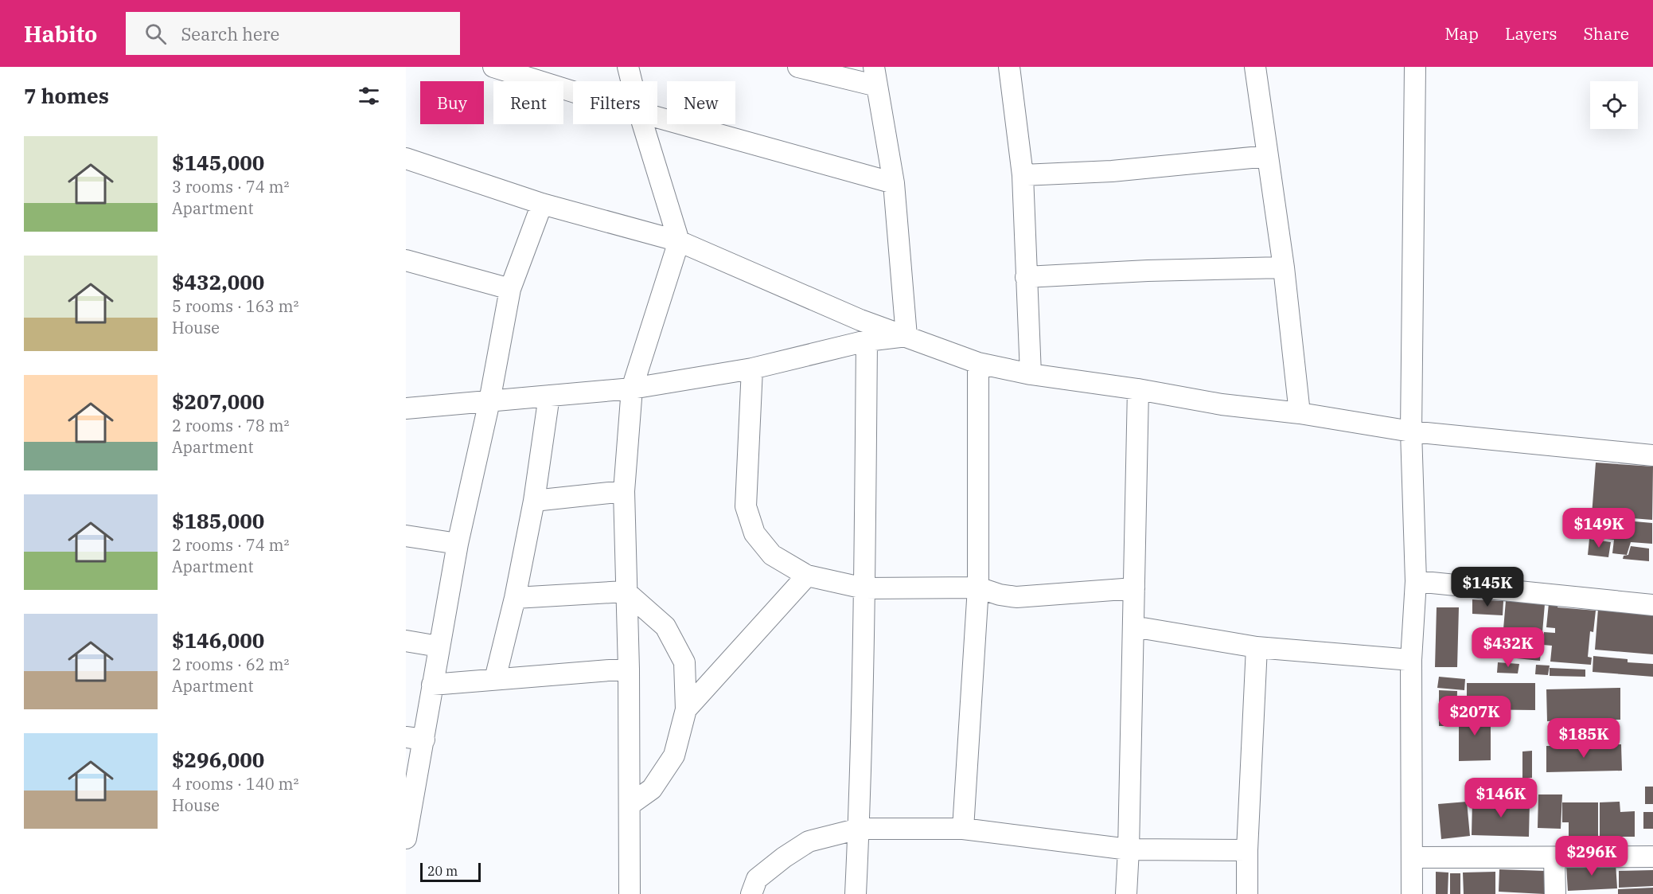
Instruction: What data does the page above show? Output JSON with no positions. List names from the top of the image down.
{
  "scale_bar": "20 m",
  "page": {
    "header": "Habito",
    "search": "Search here",
    "nav": ["Map", "Layers", "Share"],
    "heading": "7 homes",
    "chip": [
      "Buy",
      "Rent",
      "Filters",
      "New"
    ],
    "list": [
      {
        "name": "$145,000",
        "note": "3 rooms · 74 m² · Apartment"
      },
      {
        "name": "$432,000",
        "note": "5 rooms · 163 m² · House"
      },
      {
        "name": "$207,000",
        "note": "2 rooms · 78 m² · Apartment"
      },
      {
        "name": "$185,000",
        "note": "2 rooms · 74 m² · Apartment"
      },
      {
        "name": "$146,000",
        "note": "2 rooms · 62 m² · Apartment"
      },
      {
        "name": "$296,000",
        "note": "4 rooms · 140 m² · House"
      }
    ],
    "price": [
      "$149K",
      "$145K",
      "$432K",
      "$207K",
      "$185K",
      "$146K",
      "$296K"
    ],
    "scale": "20 m"
  }
}
